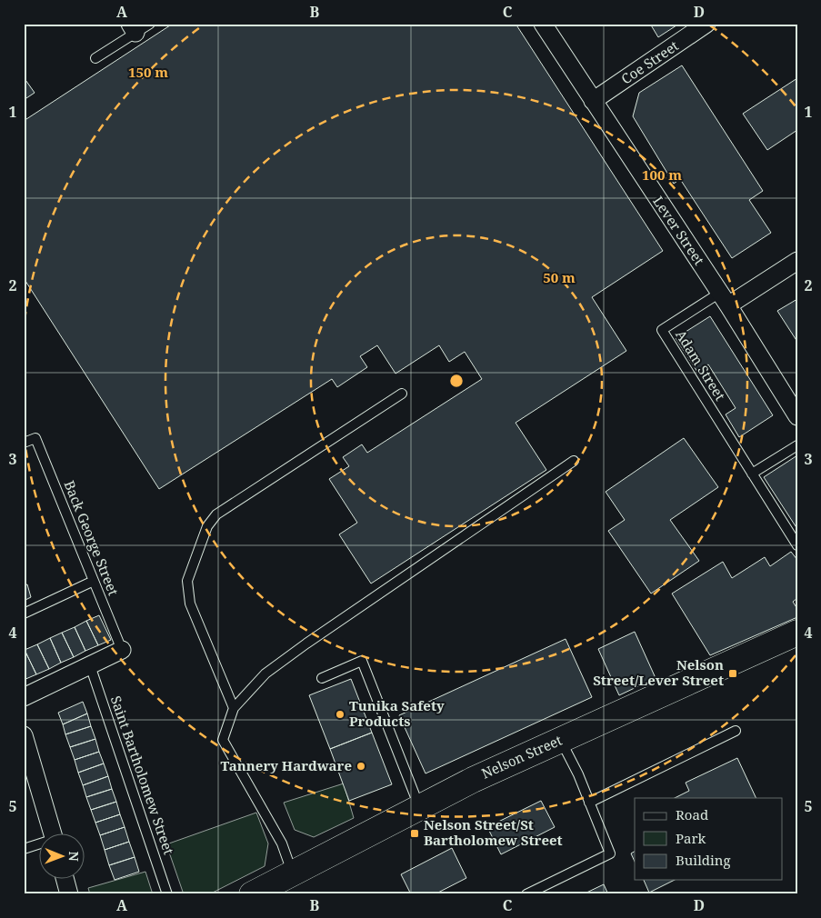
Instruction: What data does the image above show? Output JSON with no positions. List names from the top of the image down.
{
  "streets": {
    "street": ["Coe Street", "Lever Street", "Nelson Street"],
    "lane": ["Adam Street", "Back George Street", "Saint Bartholomew Street"]
  },
  "crossings": [
    ["Coe Street", "Lever Street"],
    ["Lever Street", "Adam Street"]
  ],
  "places": {
    "transit": ["Nelson Street/Lever Street", "Nelson Street/St Bartholomew Street"],
    "other": ["Tunika Safety Products", "Tannery Hardware"]
  },
  "legend": ["Road", "Park", "Building"],
  "north": "right",
  "grid": {
    "columns": [
      "A",
      "B",
      "C",
      "D"
    ],
    "rows": [
      "1",
      "2",
      "3",
      "4",
      "5"
    ]
  },
  "rings": ["150 m", "100 m", "50 m"]
}
